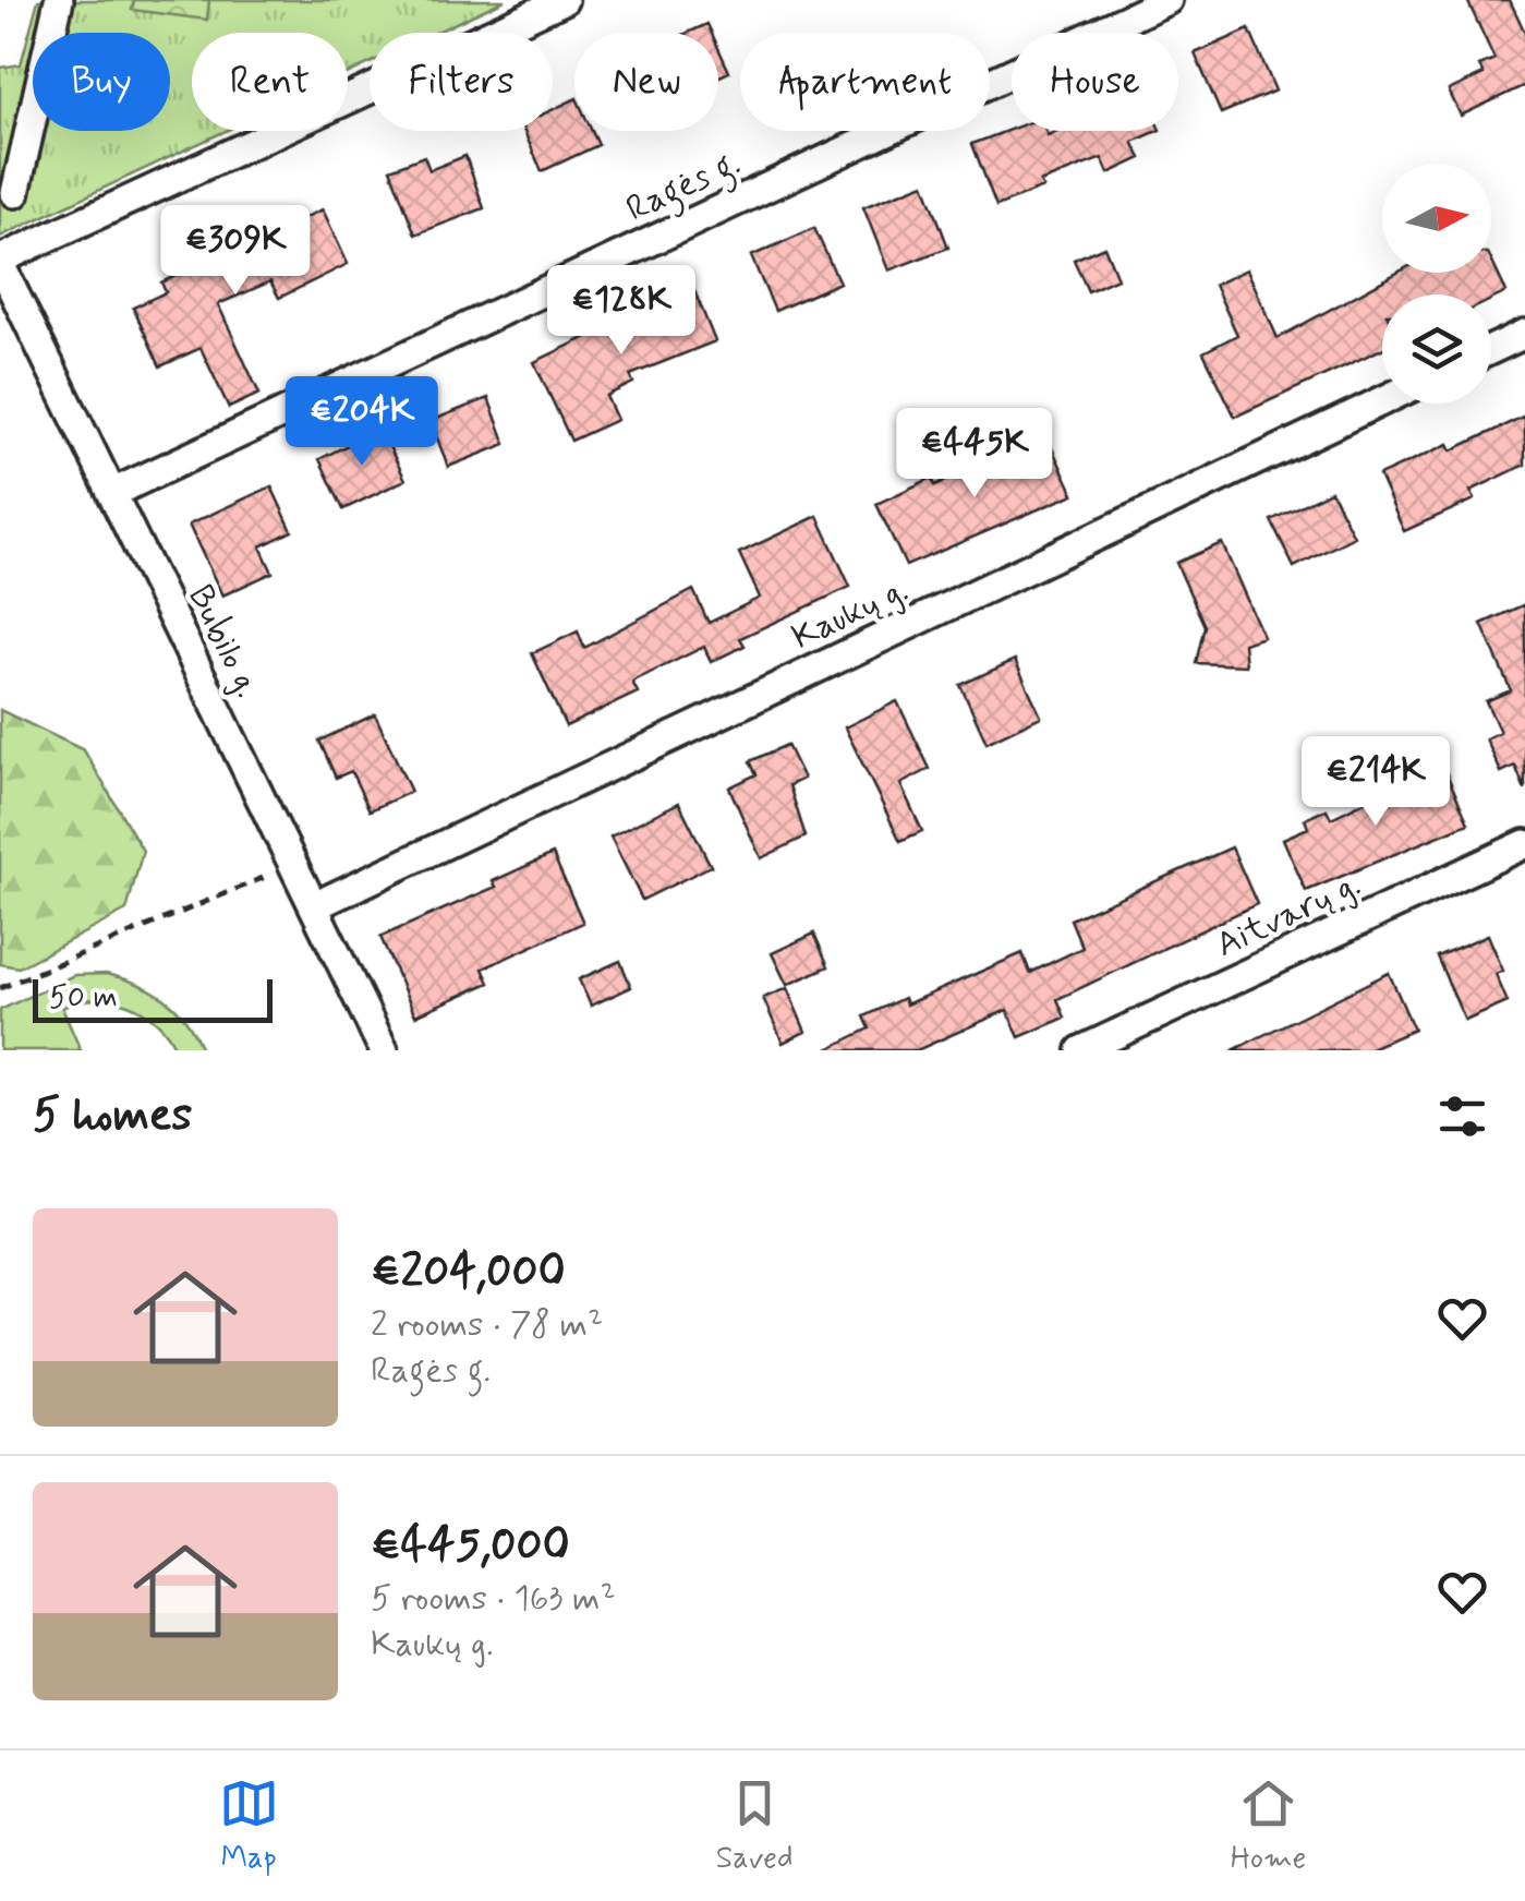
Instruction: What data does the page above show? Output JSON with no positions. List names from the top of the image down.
{
  "streets": {
    "street": [
      "Ragės g.",
      "Kaukų g.",
      "Bubilo g.",
      "Aitvarų g."
    ]
  },
  "crossings": [
    ["Ragės g.", "Bubilo g."],
    ["Kaukų g.", "Bubilo g."]
  ],
  "scale_bar": "50 m",
  "north": "right",
  "page": {
    "chip": [
      "Buy",
      "Rent",
      "Filters",
      "New",
      "Apartment",
      "House"
    ],
    "price": [
      "€309K",
      "€128K",
      "€204K",
      "€445K",
      "€214K"
    ],
    "scale": "50 m",
    "heading": "5 homes",
    "list": [
      {
        "name": "€204,000",
        "note": "2 rooms · 78 m² · Ragės g."
      },
      {
        "name": "€445,000",
        "note": "5 rooms · 163 m² · Kaukų g."
      }
    ],
    "tabs": ["Map", "Saved", "Home"]
  }
}
